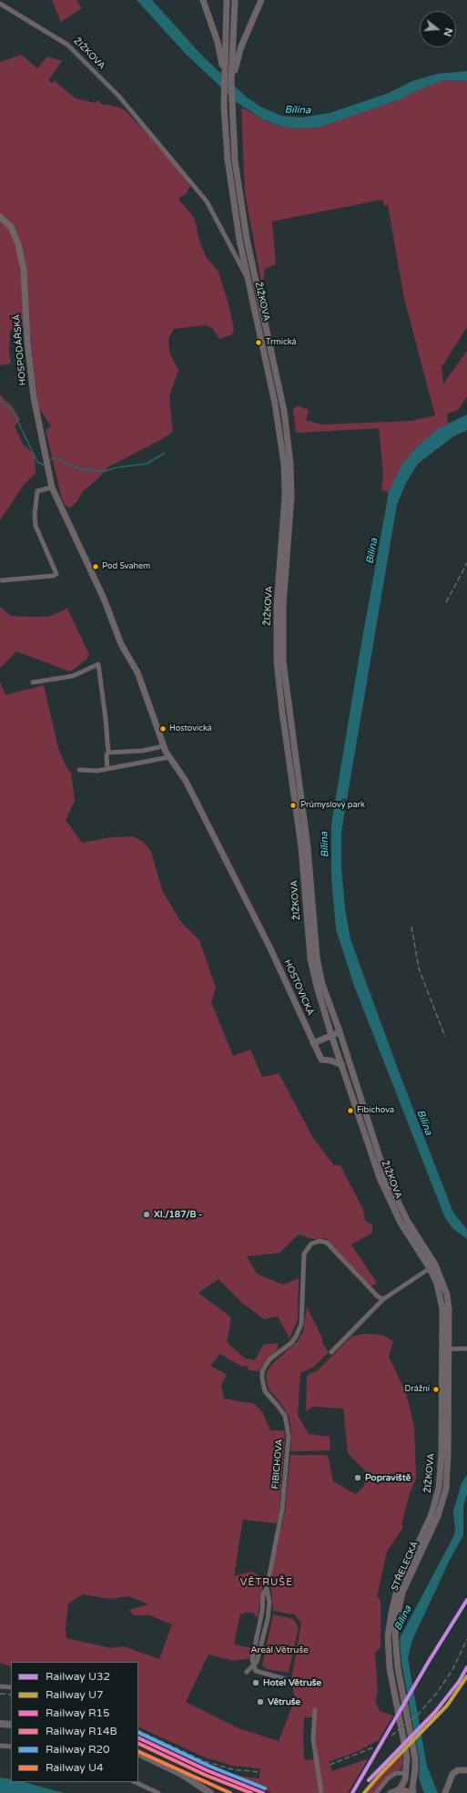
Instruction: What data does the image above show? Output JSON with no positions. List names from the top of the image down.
{
  "streets": {
    "main road": [
      "ŽIŽKOVA",
      "HOSPODÁŘSKÁ",
      "HOSTOVICKÁ",
      "STŘELECKÁ"
    ],
    "street": ["FIBICHOVA"]
  },
  "crossings": [
    ["ŽIŽKOVA", "HOSTOVICKÁ"],
    ["ŽIŽKOVA", "STŘELECKÁ"],
    ["HOSPODÁŘSKÁ", "HOSTOVICKÁ"]
  ],
  "districts": ["VĚTRUŠE"],
  "water": ["Bílina"],
  "parks": ["Areál Větruše"],
  "places": [
    "Trmická",
    "Pod Svahem",
    "Hostovická",
    "Průmyslový park",
    "Fibichova",
    "XI./187/B -",
    "Drážní",
    "Popraviště",
    "Hotel Větruše",
    "Větruše"
  ],
  "lines": [
    "rail line U32",
    "rail line U7",
    "rail line R20",
    "rail line R15",
    "rail line R14B",
    "rail line U4"
  ],
  "legend": [
    "Railway U32",
    "Railway U7",
    "Railway R15",
    "Railway R14B",
    "Railway R20",
    "Railway U4"
  ],
  "north": "right"
}
